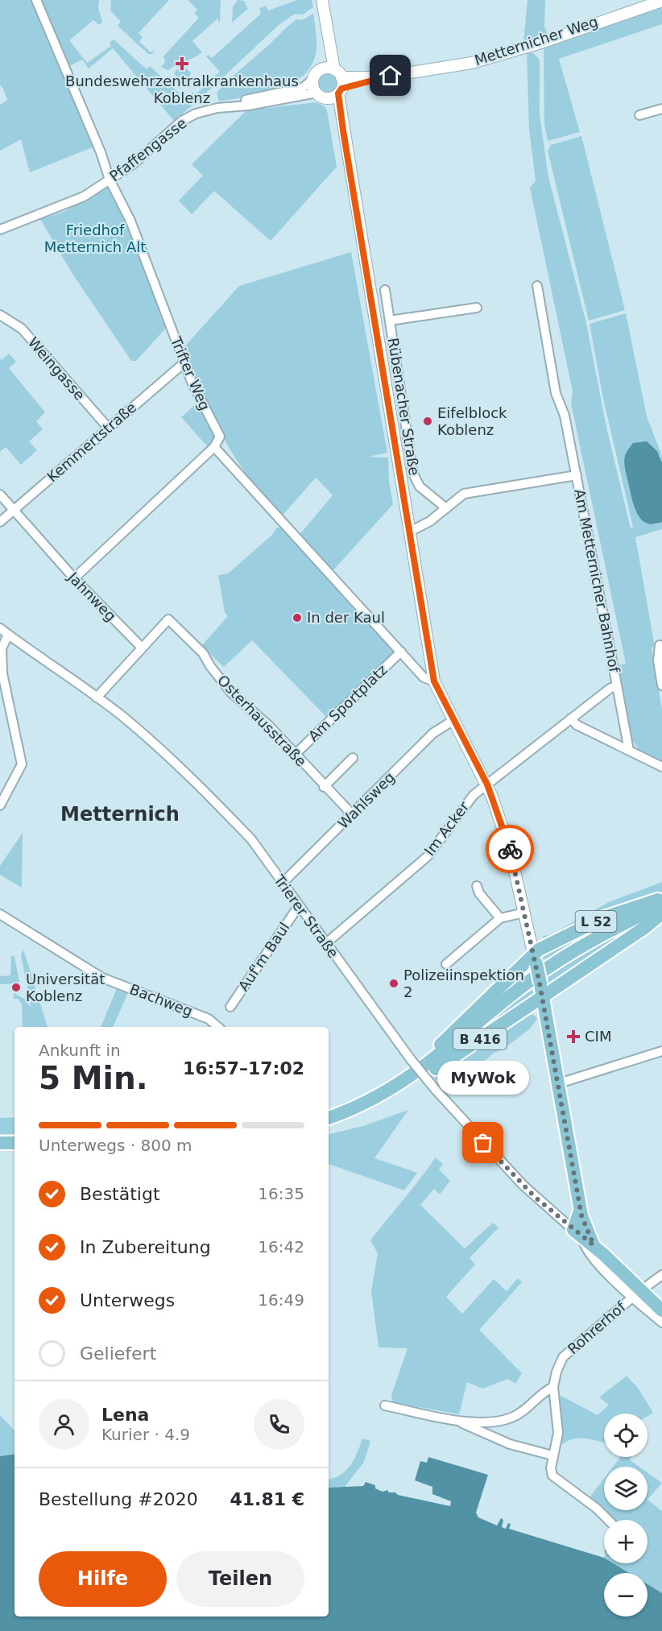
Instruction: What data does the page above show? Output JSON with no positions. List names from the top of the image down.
{
  "streets": {
    "main road": [
      "Metternicher Weg",
      "Rübenacher Straße",
      "Trierer Straße",
      "L 52",
      "B 416"
    ],
    "street": [
      "Pfaffengasse",
      "Weingasse",
      "Trifter Weg",
      "Kemmertstraße",
      "Am Metternicher Bahnhof",
      "Jahnweg",
      "Am Sportplatz",
      "Osterhausstraße",
      "Wahlsweg",
      "Im Acker",
      "Auf'm Baul",
      "Bachweg",
      "Rohrerhof"
    ]
  },
  "crossings": [
    ["Metternicher Weg", "Rübenacher Straße"],
    ["Pfaffengasse", "Trifter Weg"],
    ["Weingasse", "Kemmertstraße"],
    ["Trifter Weg", "Kemmertstraße"],
    ["Rübenacher Straße", "Am Metternicher Bahnhof"],
    ["Rübenacher Straße", "Wahlsweg"],
    ["Rübenacher Straße", "Im Acker"],
    ["Rübenacher Straße", "Trierer Straße"],
    ["Rübenacher Straße", "L 52"],
    ["Rübenacher Straße", "B 416"],
    ["Kemmertstraße", "Jahnweg"],
    ["Am Metternicher Bahnhof", "Im Acker"],
    ["Jahnweg", "Osterhausstraße"],
    ["Am Sportplatz", "Osterhausstraße"],
    ["Osterhausstraße", "Wahlsweg"],
    ["Wahlsweg", "Trierer Straße"],
    ["Im Acker", "Trierer Straße"],
    ["Trierer Straße", "Auf'm Baul"],
    ["Trierer Straße", "Rohrerhof"],
    ["L 52", "B 416"]
  ],
  "districts": ["Metternich"],
  "parks": ["Friedhof Metternich Alt"],
  "places": {
    "health": ["Bundeswehrzentralkrankenhaus Koblenz", "CIM"],
    "other": [
      "Eifelblock Koblenz",
      "In der Kaul",
      "Polizeiinspektion 2",
      "Universität Koblenz",
      "MyWok"
    ]
  },
  "page": {
    "heading": ["5 Min.", "Ankunft in", "16:57–17:02"],
    "panel": [
      "Lena",
      "Kurier · 4.9",
      "Bestellung #2020",
      "41.81 €"
    ],
    "bubble": "MyWok",
    "bar": "Unterwegs · 800 m",
    "list": [
      ["Bestätigt", "16:35"],
      ["In Zubereitung", "16:42"],
      ["Unterwegs", "16:49"],
      "Geliefert"
    ],
    "map_buttons": ["+", "−"],
    "buttons": ["Hilfe", "Teilen"]
  }
}
